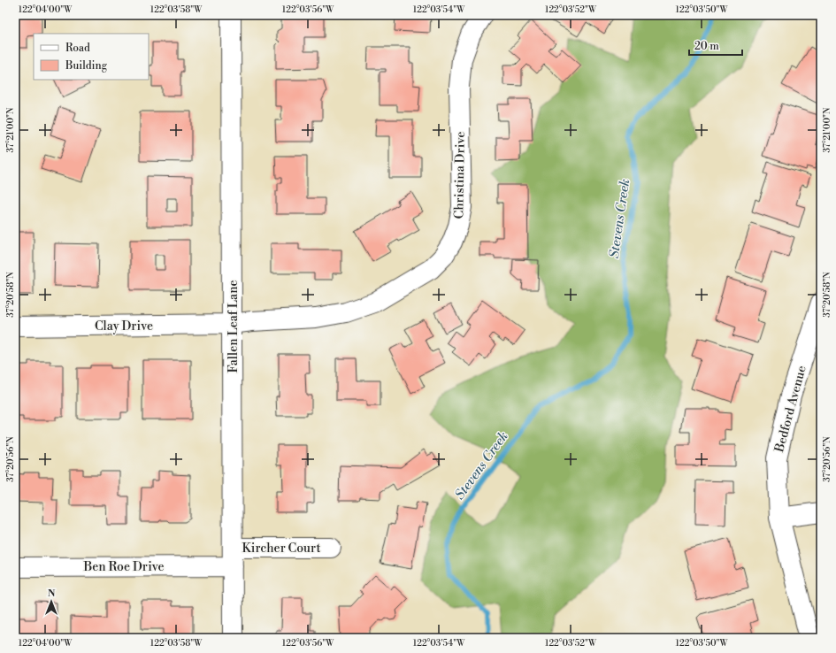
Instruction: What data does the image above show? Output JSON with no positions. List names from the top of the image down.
{
  "streets": {
    "street": [
      "Christina Drive",
      "Clay Drive",
      "Fallen Leaf Lane",
      "Bedford Avenue",
      "Kircher Court",
      "Ben Roe Drive"
    ]
  },
  "crossings": [
    ["Christina Drive", "Clay Drive"],
    ["Christina Drive", "Fallen Leaf Lane"],
    ["Clay Drive", "Fallen Leaf Lane"],
    ["Fallen Leaf Lane", "Kircher Court"],
    ["Fallen Leaf Lane", "Ben Roe Drive"],
    ["Kircher Court", "Ben Roe Drive"]
  ],
  "water": ["Stevens Creek"],
  "legend": ["Road", "Building"],
  "scale_bar": "20 m",
  "north": "top",
  "coordinates": [
    "122°04'00\"W",
    "122°03'58\"W",
    "122°03'56\"W",
    "122°03'54\"W",
    "122°03'52\"W",
    "122°03'50\"W",
    "37°21'00\"N",
    "37°20'58\"N",
    "37°20'56\"N"
  ]
}
